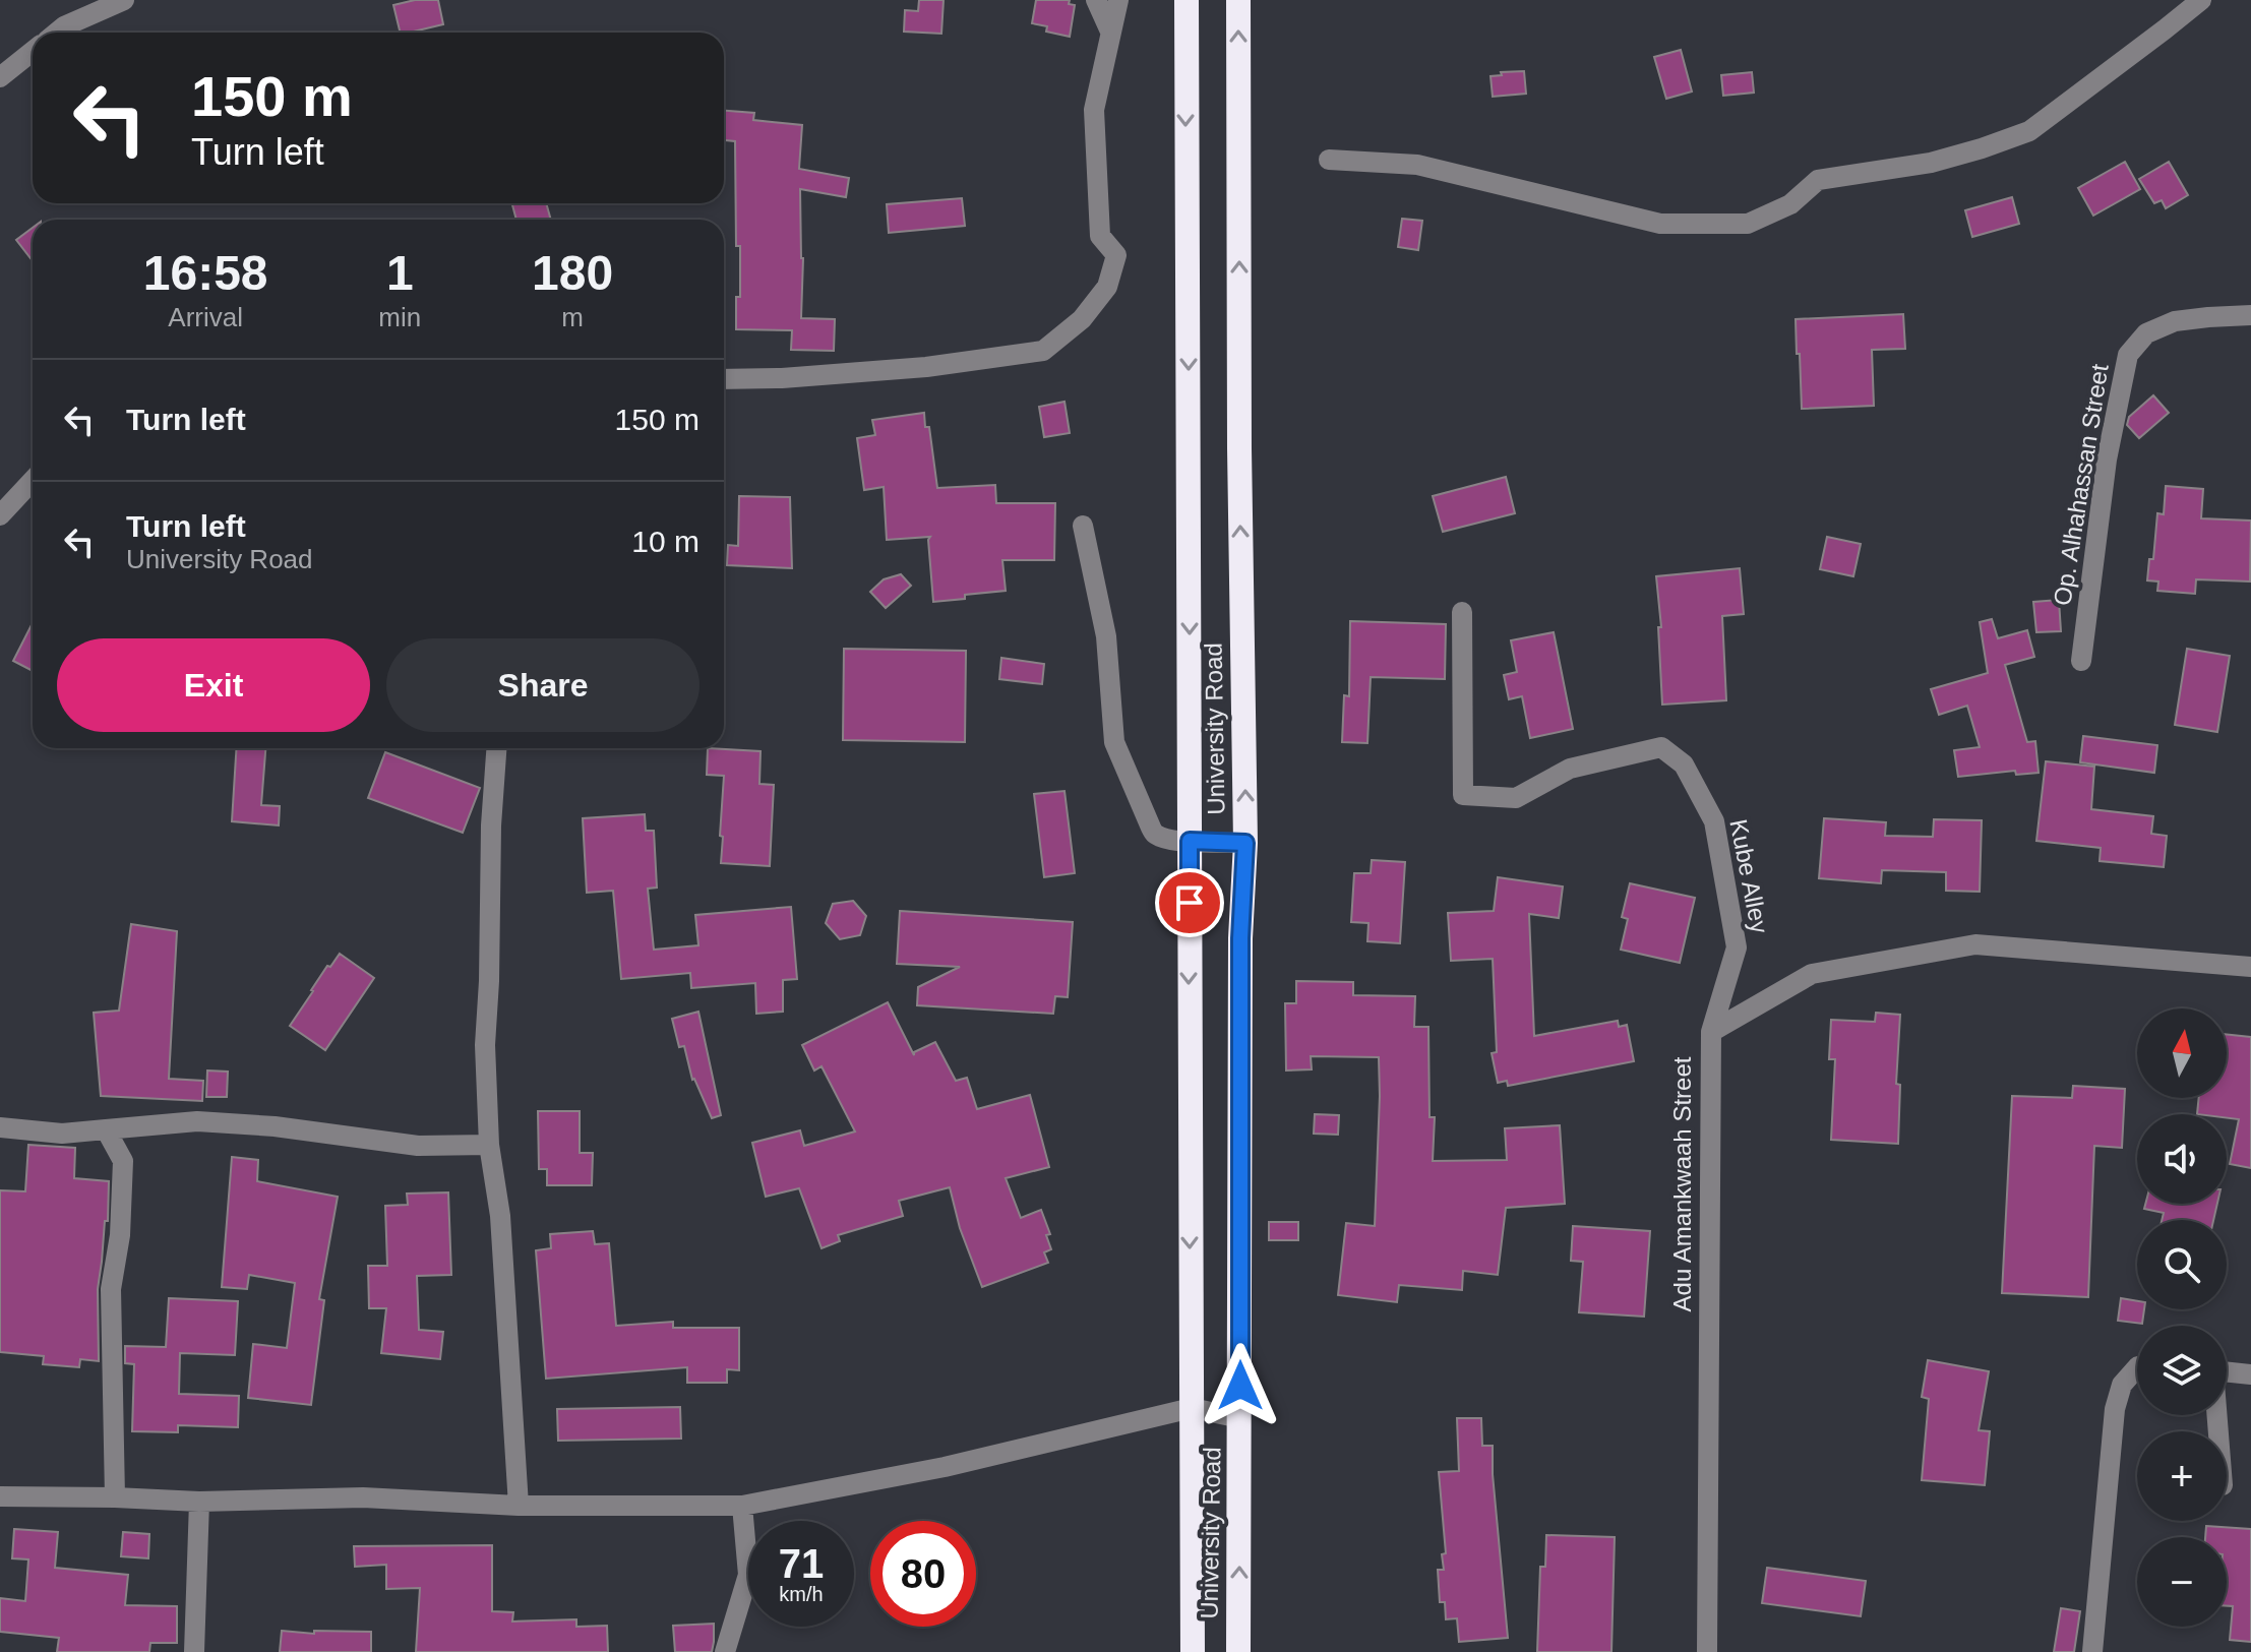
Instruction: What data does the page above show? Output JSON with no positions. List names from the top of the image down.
{
  "streets": {
    "highway": ["University Road"],
    "street": ["Op. Alhahassan Street", "Kube Alley", "Adu Amankwaah Street"]
  },
  "crossings": [
    ["Kube Alley", "Adu Amankwaah Street"]
  ],
  "north": "top",
  "page": {
    "turn": ["150 m", "Turn left"],
    "eta": [
      "16:58",
      "Arrival",
      "1",
      "min",
      "180",
      "m"
    ],
    "list": [
      {
        "name": "Turn left",
        "value": "150 m"
      },
      {
        "name": "Turn left",
        "note": "University Road",
        "value": "10 m"
      }
    ],
    "buttons": ["Exit", "Share"],
    "map_buttons": ["+", "−"],
    "speed": "71 km/h",
    "limit": "80"
  }
}
